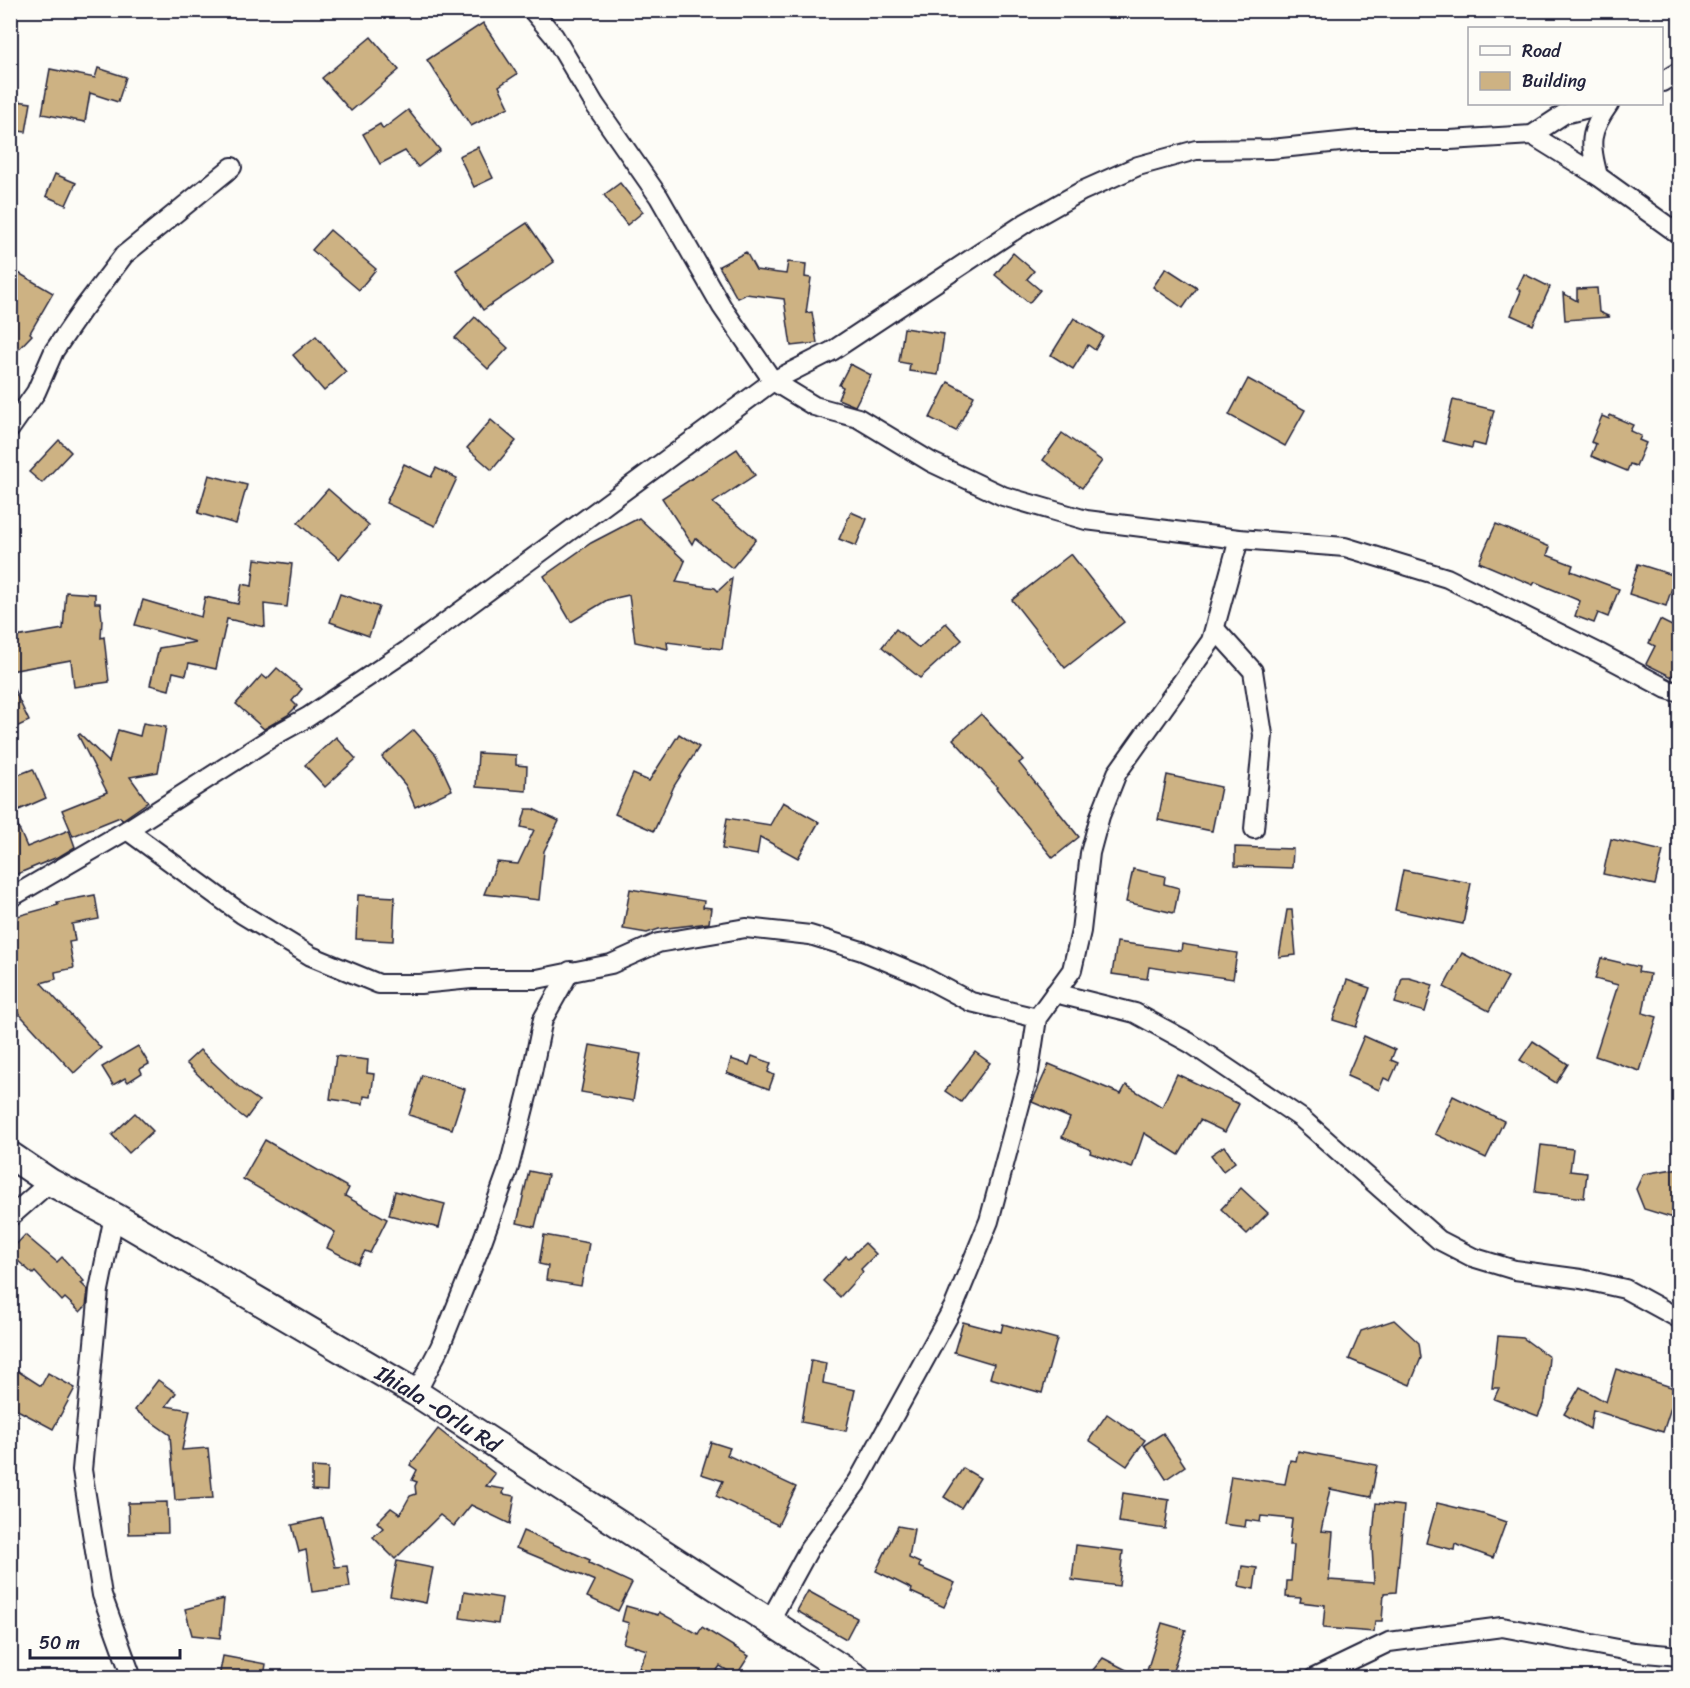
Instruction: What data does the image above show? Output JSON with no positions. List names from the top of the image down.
{
  "streets": {
    "main road": ["Ihiala -Orlu Rd"]
  },
  "legend": ["Road", "Building"],
  "scale_bar": "50 m"
}
